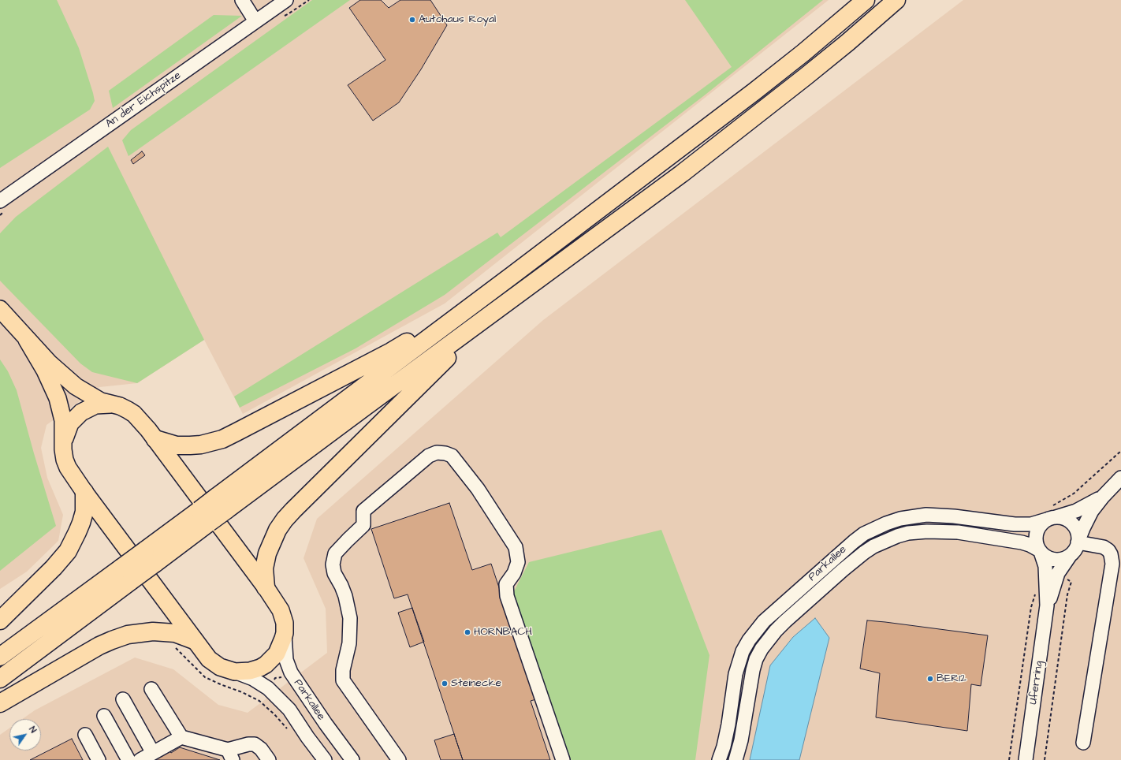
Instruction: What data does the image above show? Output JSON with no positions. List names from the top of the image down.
{
  "streets": {
    "street": ["An der Eichspitze", "Parkallee", "Uferring"]
  },
  "crossings": [
    ["Parkallee", "Uferring"]
  ],
  "places": [
    "Autohaus Royal",
    "HORNBACH",
    "BER12",
    "Steinecke"
  ],
  "north": "top right"
}
